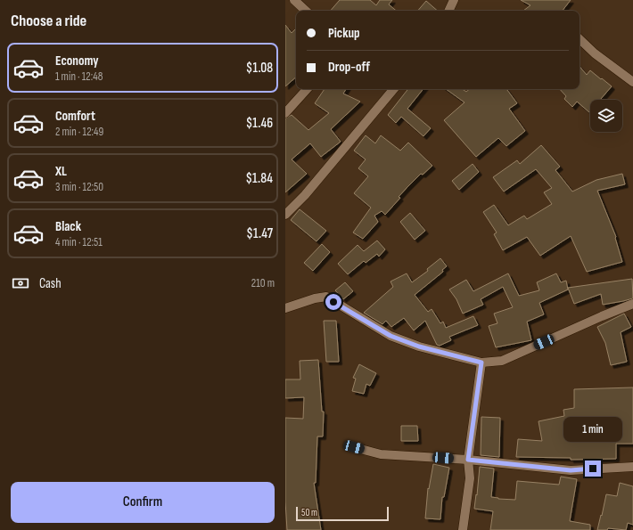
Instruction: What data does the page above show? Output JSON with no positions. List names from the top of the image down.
{
  "scale_bar": "50 m",
  "page": {
    "heading": "Choose a ride",
    "banner": ["Pickup", "Drop-off"],
    "list": [
      {
        "name": "Economy",
        "note": "1 min · 12:48",
        "value": "$1.08"
      },
      {
        "name": "Comfort",
        "note": "2 min · 12:49",
        "value": "$1.46"
      },
      {
        "name": "XL",
        "note": "3 min · 12:50",
        "value": "$1.84"
      },
      {
        "name": "Black",
        "note": "4 min · 12:51",
        "value": "$1.47"
      }
    ],
    "pay": ["Cash", "210 m"],
    "bubble": "1 min",
    "buttons": "Confirm",
    "scale": "50 m"
  }
}
